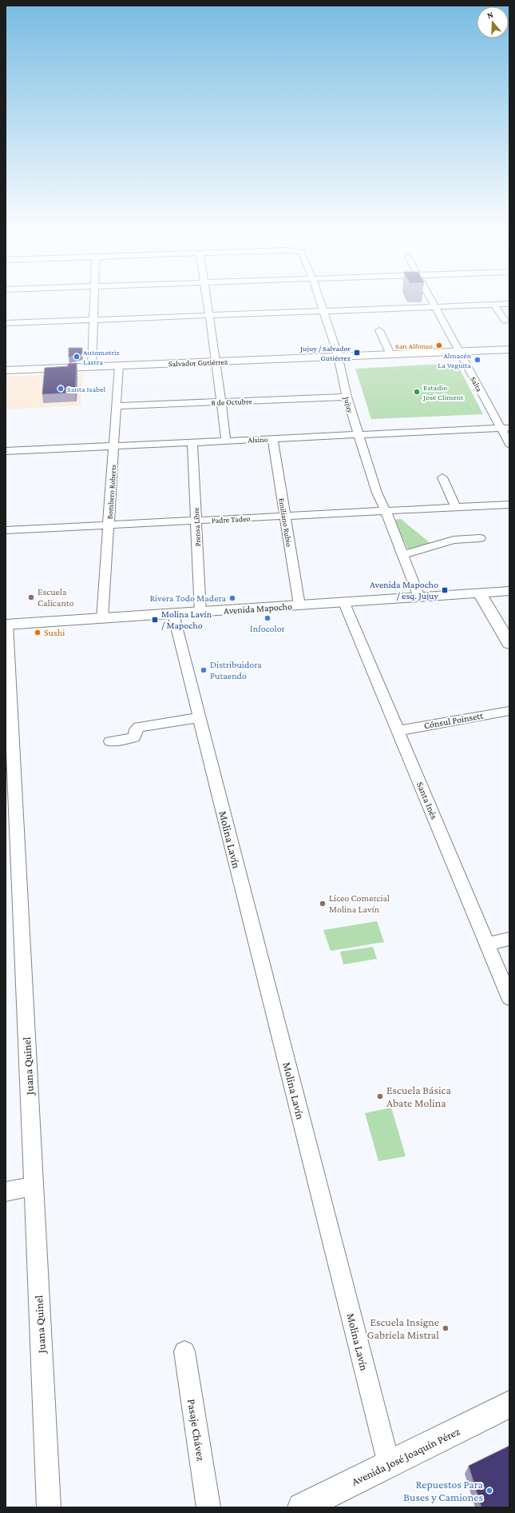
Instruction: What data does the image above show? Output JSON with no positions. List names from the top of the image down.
{
  "streets": {
    "main road": ["Salvador Gutiérrez", "Avenida Mapocho", "Avenida José Joaquín Pérez"],
    "street": [
      "Salta",
      "8 de Octubre",
      "Jujuy",
      "Alsino",
      "Bombero Roberts",
      "Padre Tadeo",
      "Emiliano Rubio",
      "Prensa Libre",
      "Cónsul Poinsett",
      "Santa Inés",
      "Molina Lavín",
      "Juana Quinel",
      "Pasaje Chávez"
    ]
  },
  "crossings": [
    ["Salvador Gutiérrez", "Salta"],
    ["Salvador Gutiérrez", "Jujuy"],
    ["Salvador Gutiérrez", "Bombero Roberts"],
    ["Salta", "Alsino"],
    ["8 de Octubre", "Jujuy"],
    ["8 de Octubre", "Bombero Roberts"],
    ["Jujuy", "Alsino"],
    ["Jujuy", "Padre Tadeo"],
    ["Jujuy", "Avenida Mapocho"],
    ["Alsino", "Bombero Roberts"],
    ["Alsino", "Emiliano Rubio"],
    ["Alsino", "Prensa Libre"],
    ["Bombero Roberts", "Padre Tadeo"],
    ["Bombero Roberts", "Avenida Mapocho"],
    ["Padre Tadeo", "Emiliano Rubio"],
    ["Padre Tadeo", "Prensa Libre"],
    ["Emiliano Rubio", "Avenida Mapocho"],
    ["Prensa Libre", "Avenida Mapocho"],
    ["Avenida Mapocho", "Santa Inés"],
    ["Avenida Mapocho", "Molina Lavín"],
    ["Avenida Mapocho", "Juana Quinel"],
    ["Cónsul Poinsett", "Santa Inés"],
    ["Molina Lavín", "Avenida José Joaquín Pérez"]
  ],
  "places": {
    "other": [
      "San Alfonso",
      "Automotriz Lastra",
      "Almacén La Veguita",
      "Santa Isabel",
      "Estadio José Climent",
      "Escuela Calicanto",
      "Rivera Todo Madera",
      "Infocolor",
      "Sushi",
      "Distribuidora Putaendo",
      "Liceo Comercial Molina Lavín",
      "Escuela Básica Abate Molina",
      "Escuela Insigne Gabriela Mistral",
      "Repuestos Para Buses y Camiones"
    ],
    "transit": ["Jujuy / Salvador Gutiérrez", "Avenida Mapocho / esq. Jujuy", "Molina Lavín / Mapocho"]
  },
  "north": "top"
}
